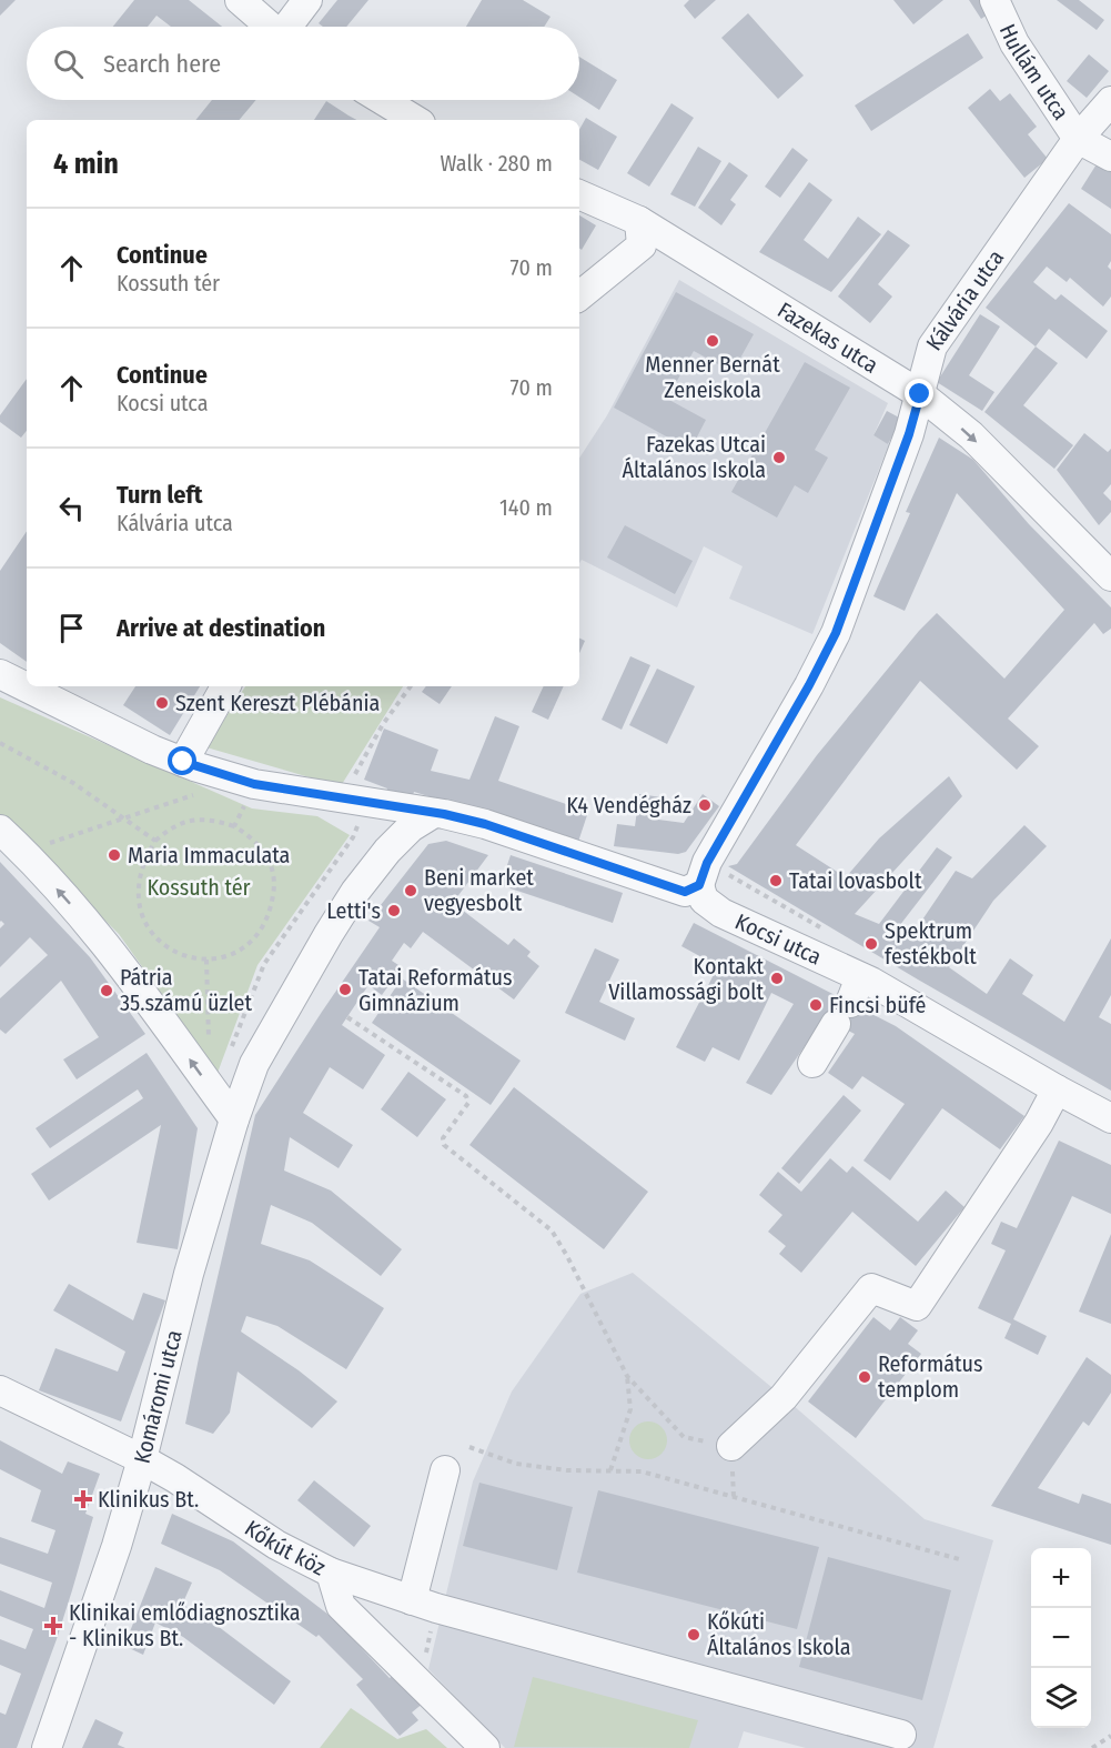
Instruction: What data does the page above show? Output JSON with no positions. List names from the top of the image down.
{
  "streets": {
    "street": [
      "Hullám utca",
      "Kálvária utca",
      "Fazekas utca",
      "Kocsi utca",
      "Komáromi utca",
      "Kőkút köz"
    ]
  },
  "crossings": [
    ["Hullám utca", "Kálvária utca"],
    ["Kálvária utca", "Fazekas utca"],
    ["Kálvária utca", "Kocsi utca"],
    ["Komáromi utca", "Kőkút köz"]
  ],
  "one_way": ["Fazekas utca"],
  "parks": ["Kossuth tér"],
  "places": {
    "other": [
      "Menner Bernát Zeneiskola",
      "Fazekas Utcai Általános Iskola",
      "Szent Kereszt Plébánia",
      "K4 Vendégház",
      "Maria Immaculata",
      "Tatai lovasbolt",
      "Beni market vegyesbolt",
      "Letti's",
      "Spektrum festékbolt",
      "Kontakt Villamossági bolt",
      "Tatai Református Gimnázium",
      "Pátria 35.számú üzlet",
      "Fincsi büfé",
      "Református templom",
      "Kőkúti Általános Iskola"
    ],
    "health": ["Klinikus Bt.", "Klinikai emlődiagnosztika - Klinikus Bt."]
  },
  "page": {
    "search": "Search here",
    "heading": ["4 min", "Walk · 280 m"],
    "list": [
      ["Continue", "Kossuth tér", "70 m"],
      ["Continue", "Kocsi utca", "70 m"],
      ["Turn left", "Kálvária utca", "140 m"],
      "Arrive at destination"
    ],
    "map_buttons": ["+", "−"]
  }
}
